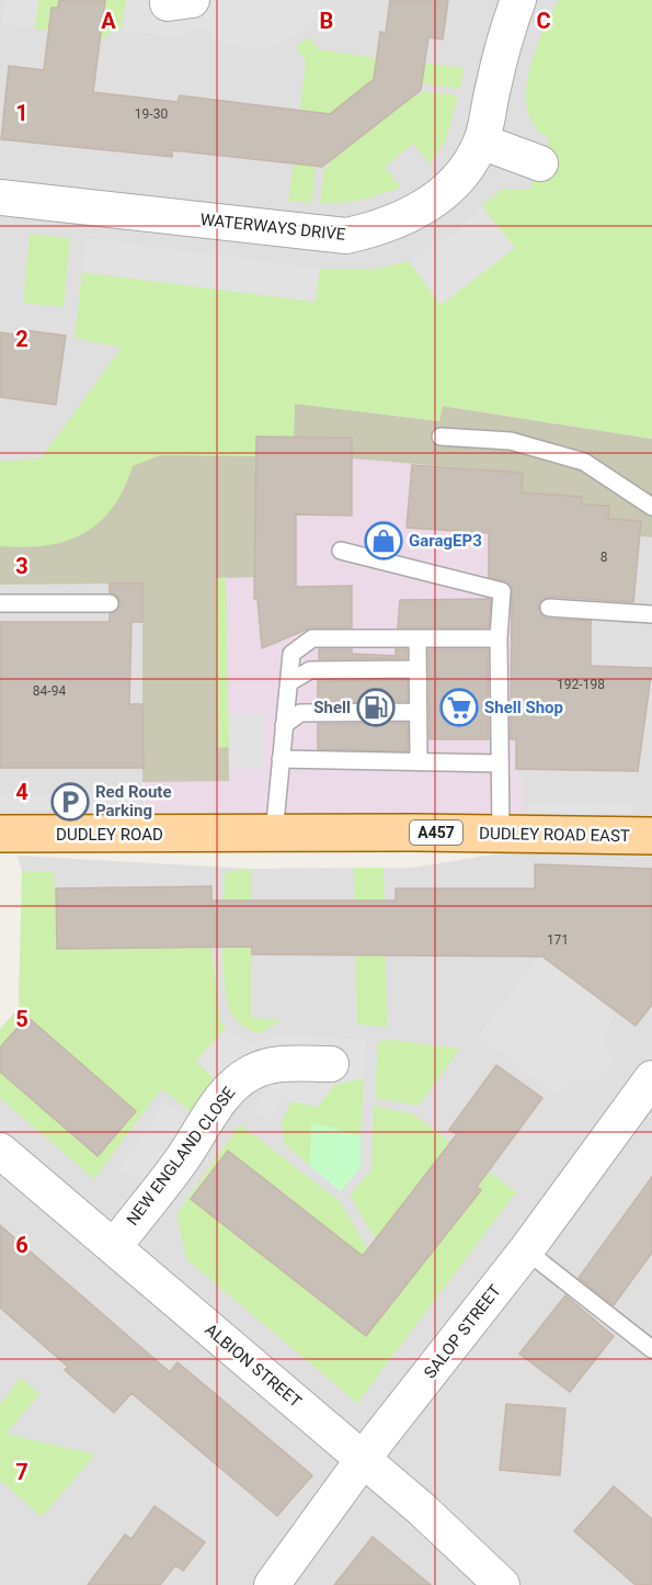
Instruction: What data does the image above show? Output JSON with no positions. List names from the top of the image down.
{
  "streets": {
    "main road": ["A457", "DUDLEY ROAD", "DUDLEY ROAD EAST"],
    "street": [
      "WATERWAYS DRIVE",
      "NEW ENGLAND CLOSE",
      "SALOP STREET",
      "ALBION STREET"
    ]
  },
  "crossings": [
    ["DUDLEY ROAD", "DUDLEY ROAD EAST"],
    ["NEW ENGLAND CLOSE", "ALBION STREET"],
    ["SALOP STREET", "ALBION STREET"]
  ],
  "places": {
    "shop": ["GaragEP3"],
    "fuel station": ["Shell"],
    "supermarket": ["Shell Shop"],
    "parking": ["Red Route Parking"]
  },
  "house_numbers": [
    "19-30",
    "8",
    "192-198",
    "84-94",
    "171"
  ],
  "grid": {
    "columns": ["A", "B", "C"],
    "rows": [
      "1",
      "2",
      "3",
      "4",
      "5",
      "6",
      "7"
    ]
  }
}
